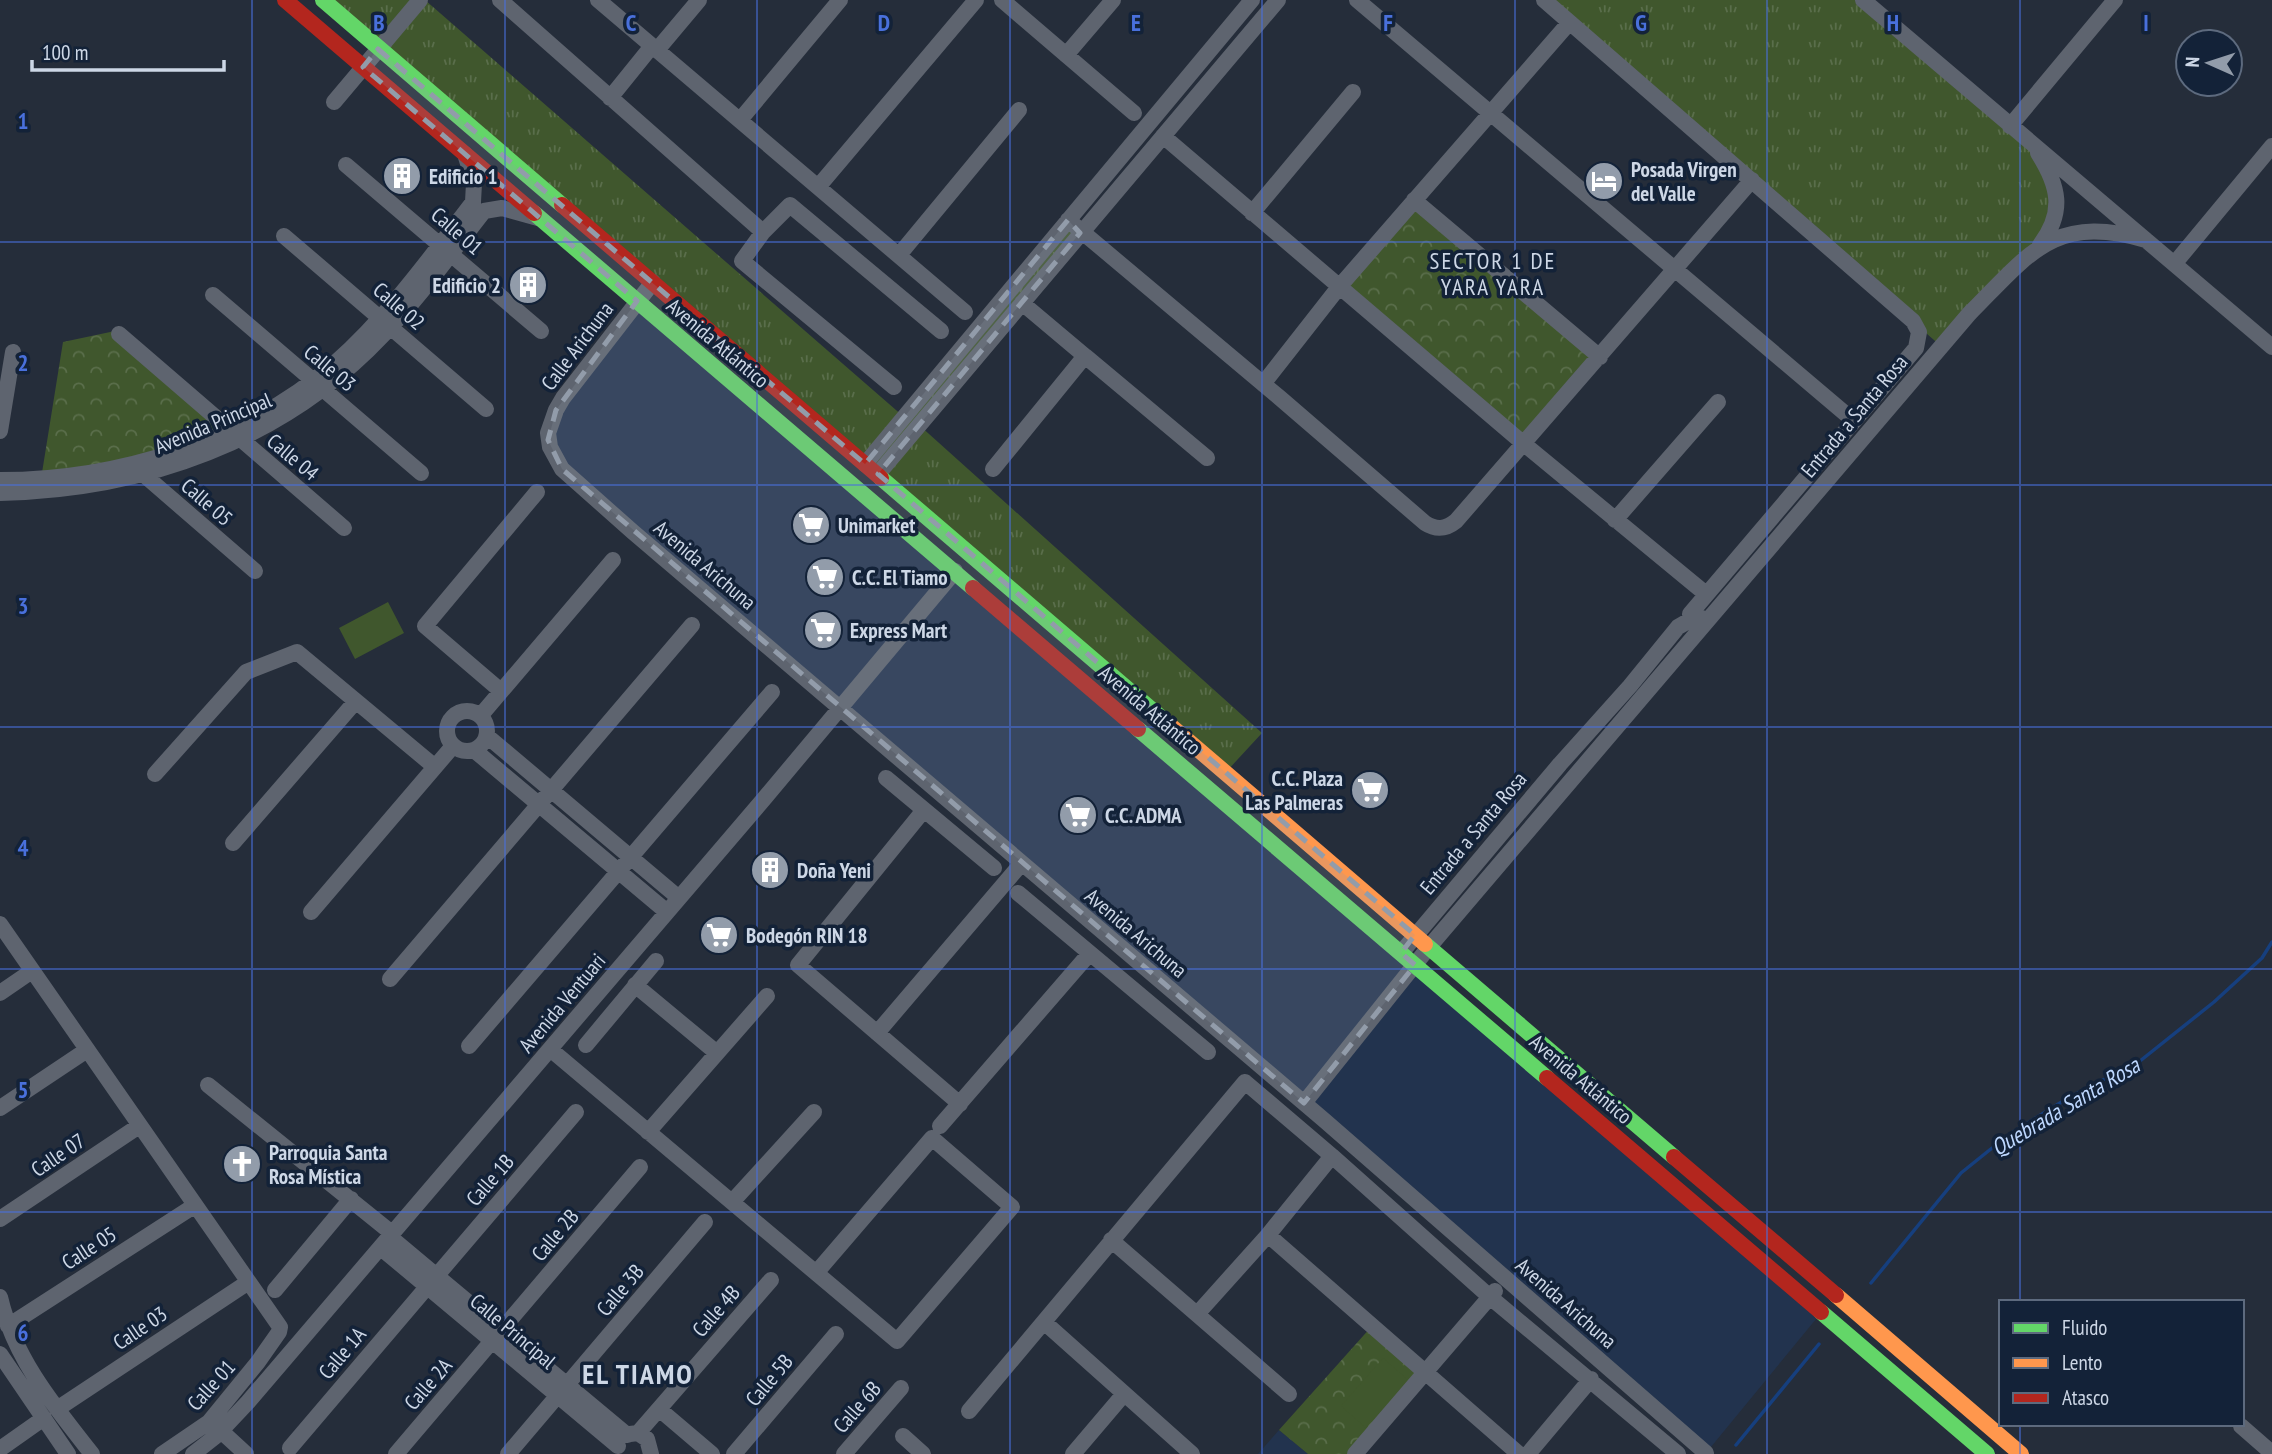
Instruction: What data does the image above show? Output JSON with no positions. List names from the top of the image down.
{
  "streets": {
    "main road": ["Avenida Atlántico"],
    "street": [
      "Calle 01",
      "Calle 02",
      "Calle Arichuna",
      "Calle 03",
      "Entrada a Santa Rosa",
      "Avenida Principal",
      "Calle 04",
      "Calle 05",
      "Avenida Arichuna",
      "Avenida Ventuari",
      "Calle 07",
      "Calle 1B",
      "Calle 2B",
      "Calle 3B",
      "Calle 4B",
      "Calle Principal",
      "Calle 1A",
      "Calle 5B",
      "Calle 2A",
      "Calle 6B"
    ]
  },
  "crossings": [
    ["Calle 01", "Calle 03"],
    ["Calle 01", "Avenida Principal"],
    ["Calle 02", "Avenida Principal"],
    ["Avenida Atlántico", "Calle Arichuna"],
    ["Avenida Atlántico", "Entrada a Santa Rosa"],
    ["Avenida Atlántico", "Avenida Ventuari"],
    ["Calle Arichuna", "Avenida Arichuna"],
    ["Calle 03", "Avenida Principal"],
    ["Entrada a Santa Rosa", "Avenida Arichuna"],
    ["Avenida Principal", "Calle 04"],
    ["Avenida Principal", "Calle 05"],
    ["Avenida Arichuna", "Avenida Ventuari"],
    ["Avenida Ventuari", "Calle Principal"],
    ["Calle 1B", "Calle Principal"],
    ["Calle 1B", "Calle 1A"],
    ["Calle 2B", "Calle Principal"],
    ["Calle 2B", "Calle 2A"],
    ["Calle 3B", "Calle Principal"],
    ["Calle 4B", "Calle Principal"],
    ["Calle Principal", "Calle 1A"],
    ["Calle Principal", "Calle 2A"]
  ],
  "districts": ["SECTOR 1 DE YARA YARA", "EL TIAMO"],
  "water": ["Quebrada Santa Rosa"],
  "places": {
    "building": ["Edificio 1", "Edificio 2", "Doña Yeni"],
    "hotel": ["Posada Virgen del Valle"],
    "supermarket": [
      "Unimarket",
      "C.C. El Tiamo",
      "Express Mart",
      "C.C. Plaza Las Palmeras",
      "C.C. ADMA",
      "Bodegón RIN 18"
    ],
    "church": ["Parroquia Santa Rosa Mística"]
  },
  "legend": ["Fluido", "Lento", "Atasco"],
  "scale_bar": "100 m",
  "north": "left",
  "grid": {
    "columns": [
      "B",
      "C",
      "D",
      "E",
      "F",
      "G",
      "H",
      "I"
    ],
    "rows": [
      "1",
      "2",
      "3",
      "4",
      "5",
      "6"
    ]
  }
}
